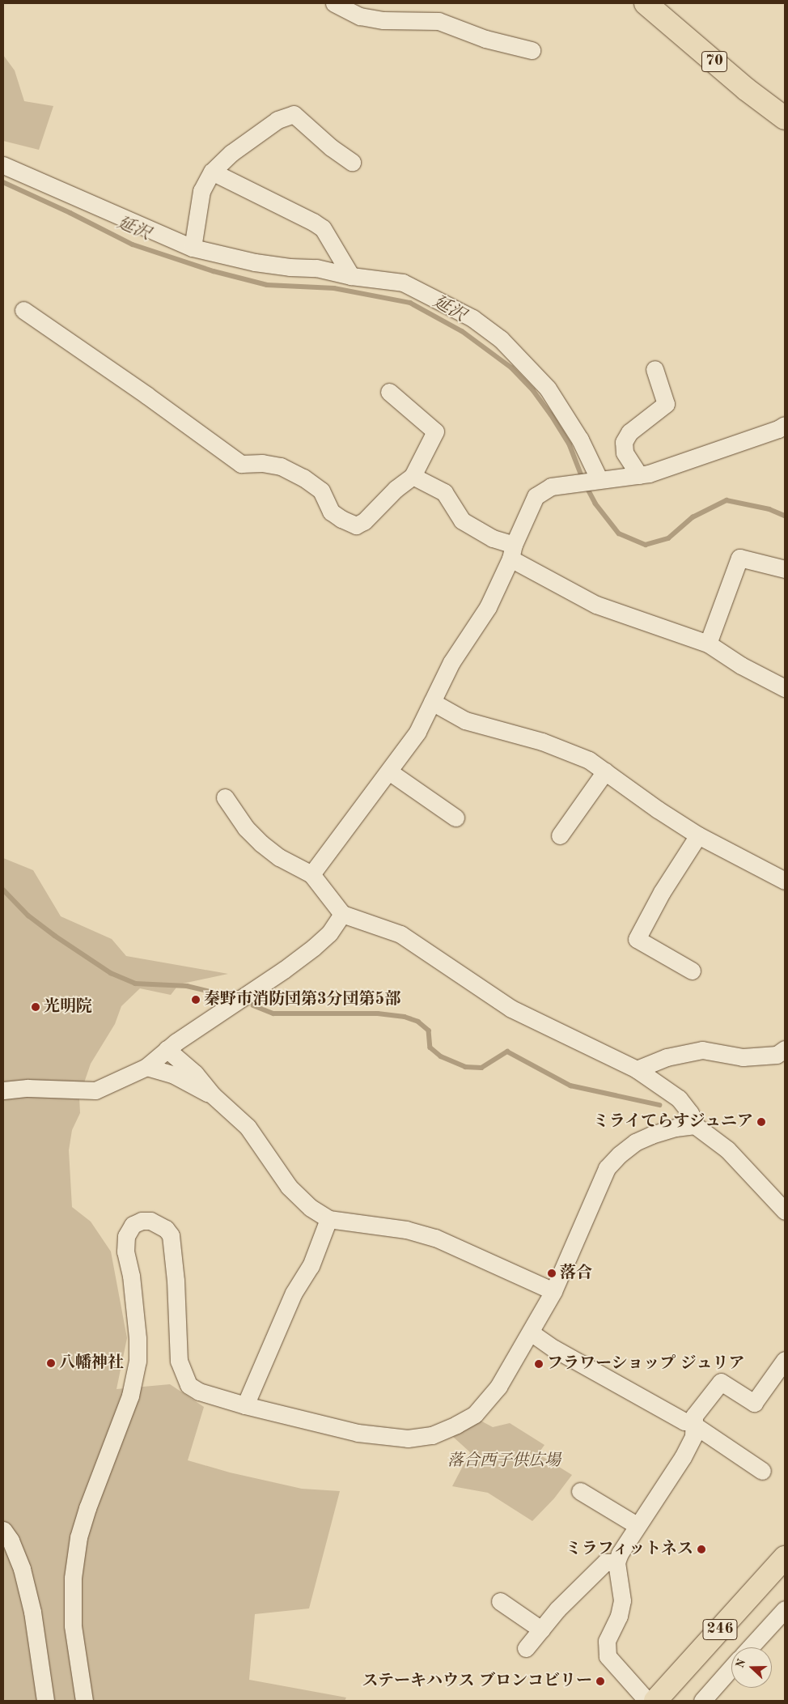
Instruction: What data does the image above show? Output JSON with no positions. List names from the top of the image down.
{
  "streets": {
    "main road": ["70", "246"]
  },
  "water": ["延沢"],
  "parks": ["落合西子供広場"],
  "places": [
    "秦野市消防団第3分団第5部",
    "光明院",
    "ミライてらすジュニア",
    "落合",
    "八幡神社",
    "フラワーショップ ジュリア",
    "ミラフィットネス",
    "ステーキハウス ブロンコビリー"
  ],
  "north": "left"
}
